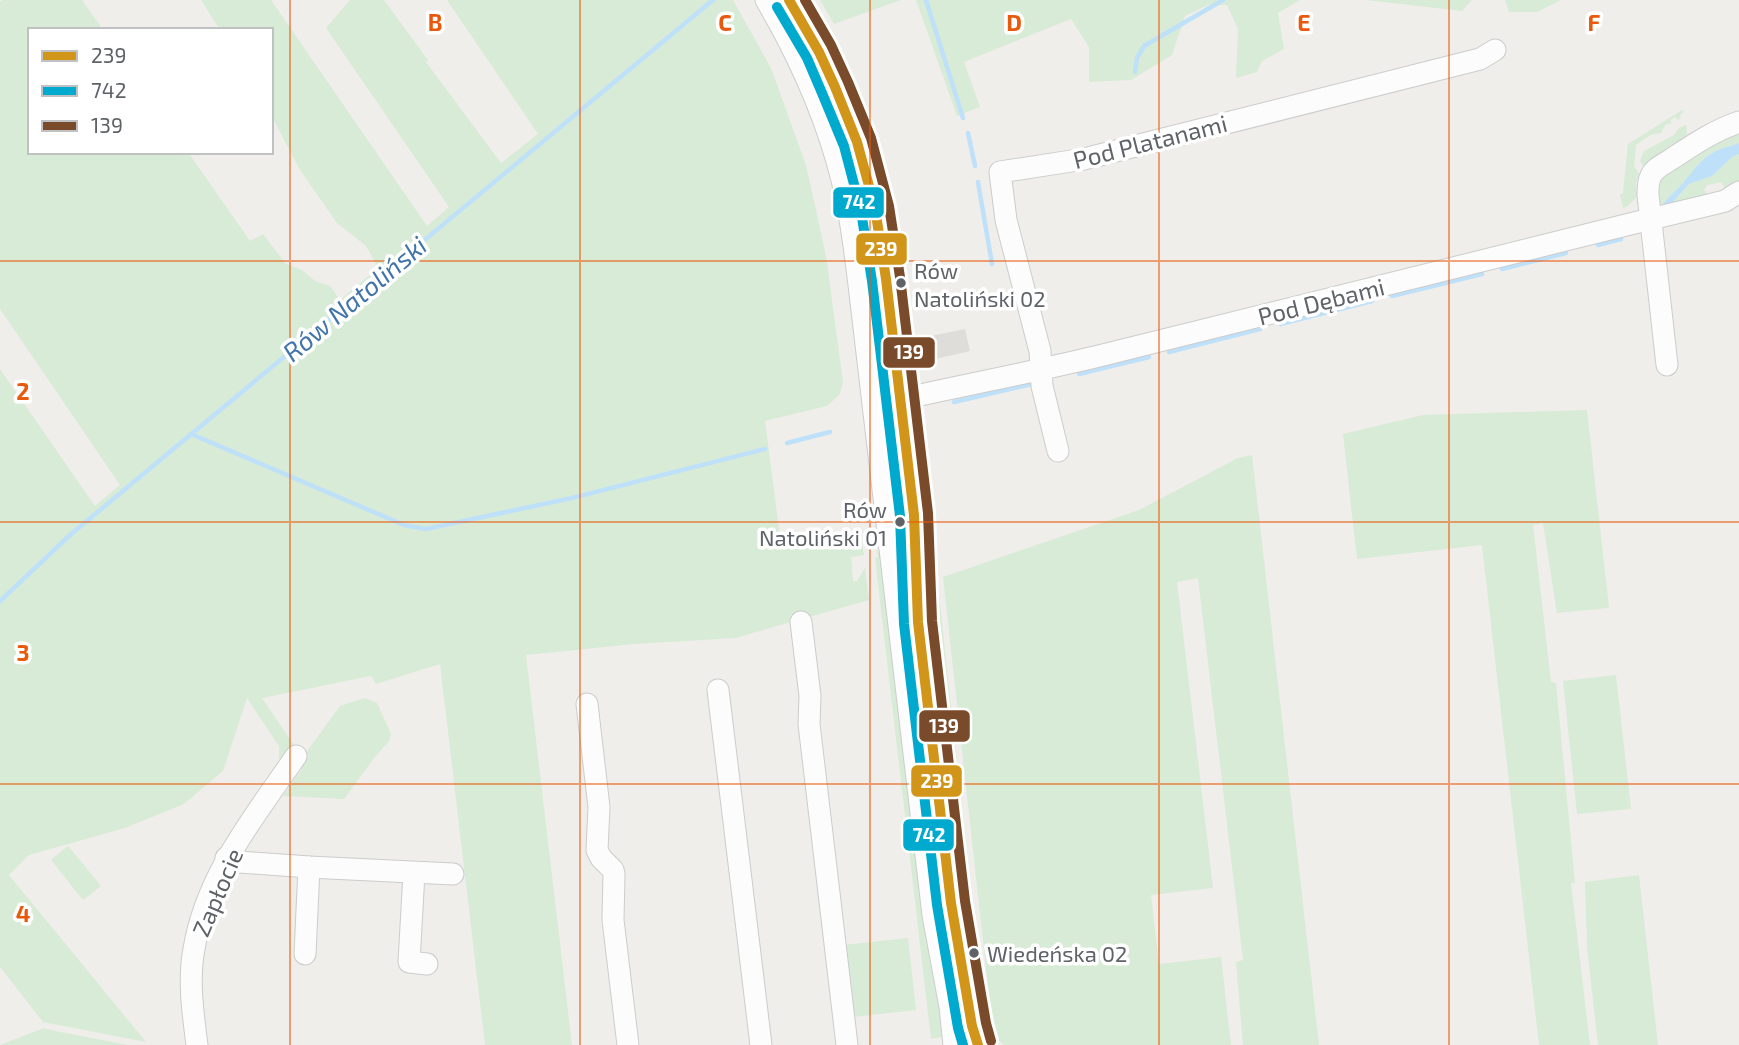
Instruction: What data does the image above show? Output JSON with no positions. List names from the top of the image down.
{
  "streets": {
    "street": ["Pod Platanami", "Pod Dębami", "Zapłocie"]
  },
  "crossings": [
    ["Pod Platanami", "Pod Dębami"]
  ],
  "water": ["Rów Natoliński"],
  "places": ["Rów Natoliński 02", "Rów Natoliński 01", "Wiedeńska 02"],
  "lines": ["transit line 239", "transit line 139", "transit line 742"],
  "legend": ["239", "742", "139"],
  "grid": {
    "columns": [
      "B",
      "C",
      "D",
      "E",
      "F"
    ],
    "rows": ["2", "3", "4"]
  }
}
